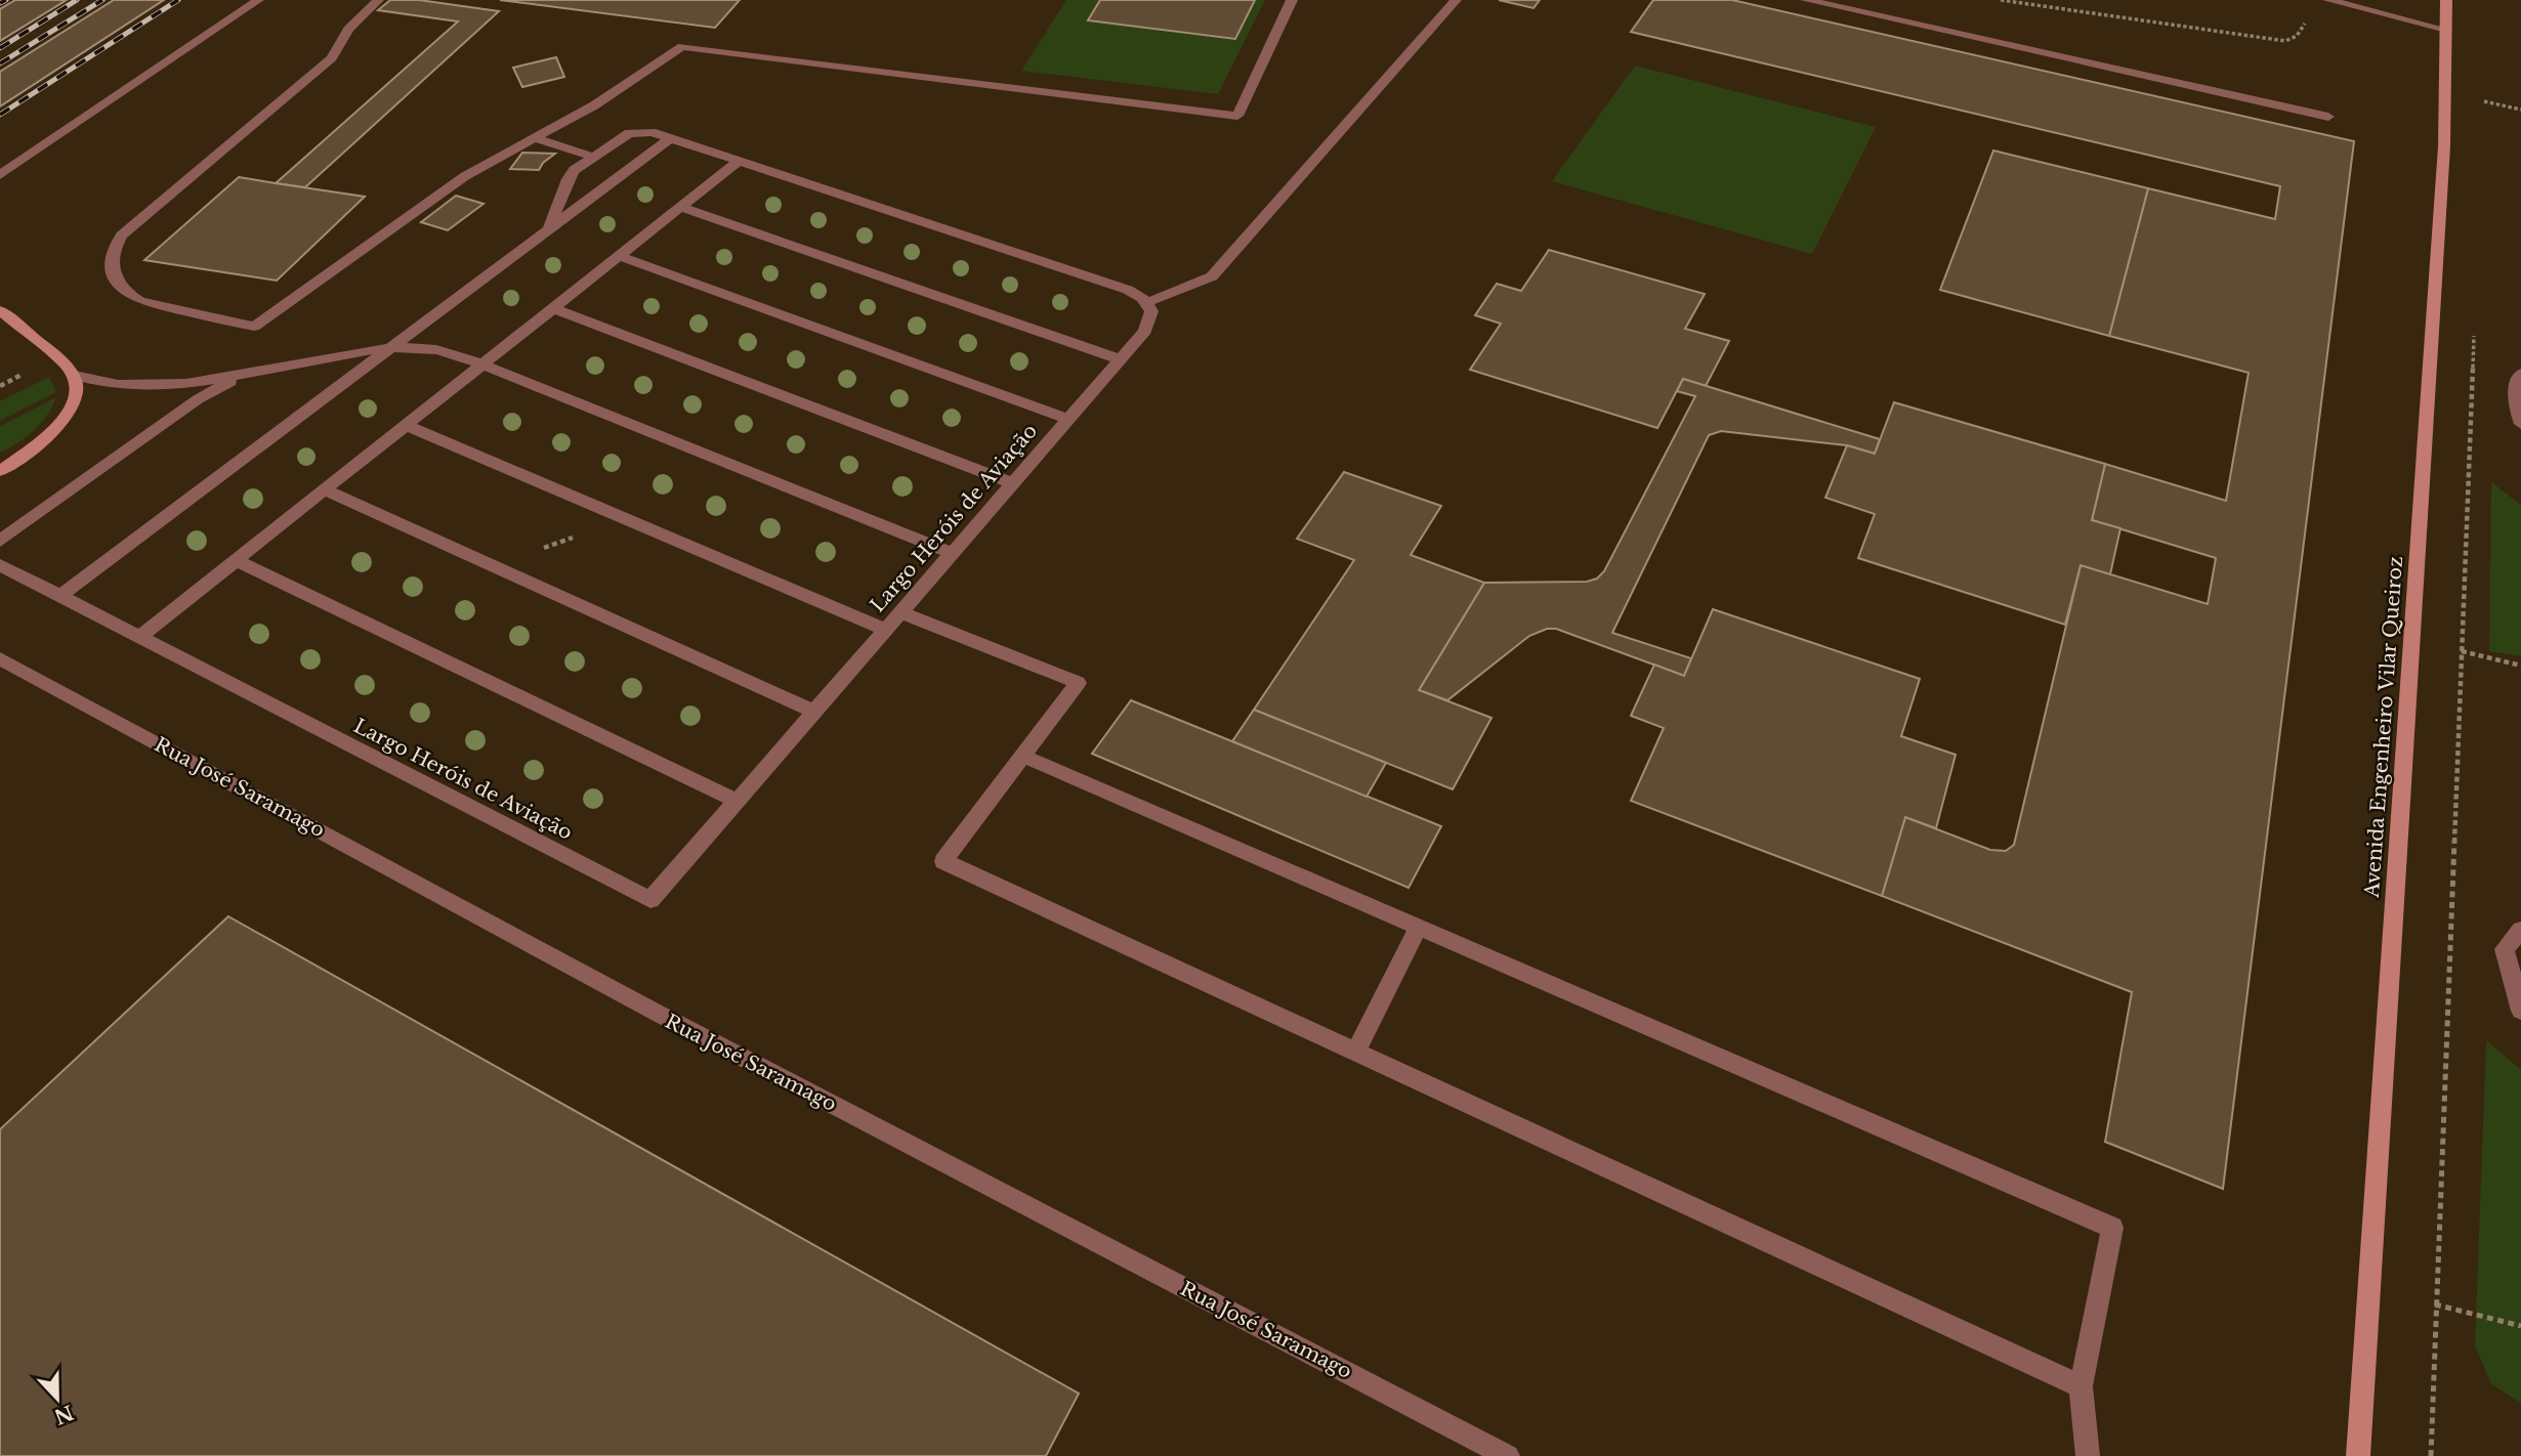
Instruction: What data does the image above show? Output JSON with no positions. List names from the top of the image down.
{
  "streets": {
    "main road": ["Avenida Engenheiro Vilar Queiroz"],
    "street": ["Largo Heróis de Aviação", "Rua José Saramago"]
  },
  "north": "bottom"
}
